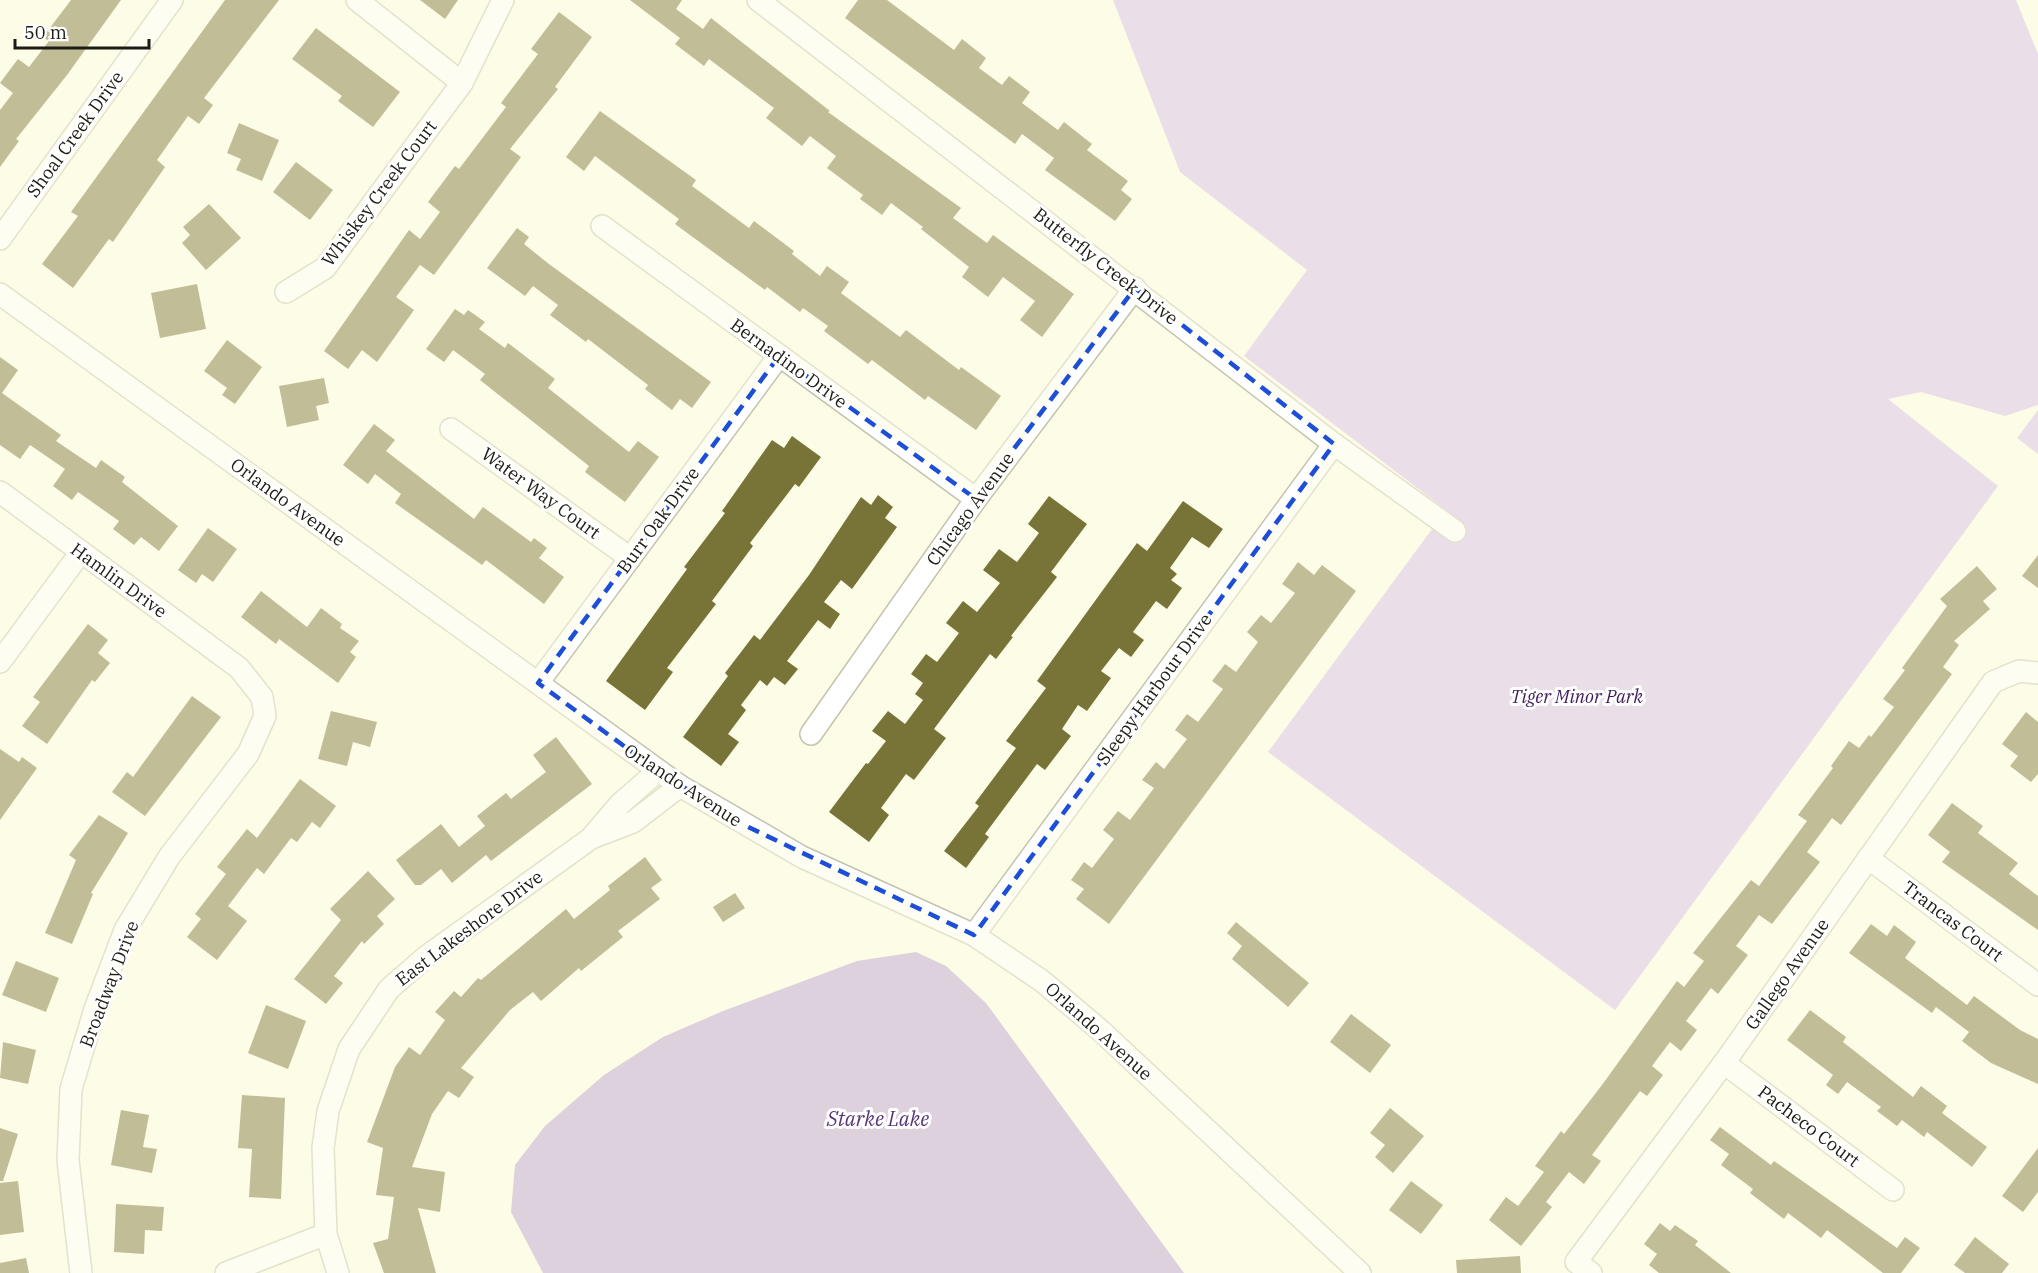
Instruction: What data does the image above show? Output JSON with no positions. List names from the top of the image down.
{
  "streets": {
    "street": [
      "Shoal Creek Drive",
      "Whiskey Creek Court",
      "Butterfly Creek Drive",
      "Bernadino Drive",
      "Water Way Court",
      "Orlando Avenue",
      "Chicago Avenue",
      "Burr Oak Drive",
      "Hamlin Drive",
      "Sleepy Harbour Drive",
      "Trancas Court",
      "East Lakeshore Drive",
      "Gallego Avenue",
      "Broadway Drive",
      "Pacheco Court"
    ]
  },
  "crossings": [
    ["Butterfly Creek Drive", "Chicago Avenue"],
    ["Butterfly Creek Drive", "Sleepy Harbour Drive"],
    ["Bernadino Drive", "Chicago Avenue"],
    ["Bernadino Drive", "Burr Oak Drive"],
    ["Water Way Court", "Burr Oak Drive"],
    ["Orlando Avenue", "Burr Oak Drive"],
    ["Orlando Avenue", "Sleepy Harbour Drive"],
    ["Orlando Avenue", "East Lakeshore Drive"],
    ["Hamlin Drive", "Broadway Drive"],
    ["Trancas Court", "Gallego Avenue"],
    ["Gallego Avenue", "Pacheco Court"]
  ],
  "water": ["Starke Lake"],
  "parks": ["Tiger Minor Park"],
  "scale_bar": "50 m"
}
